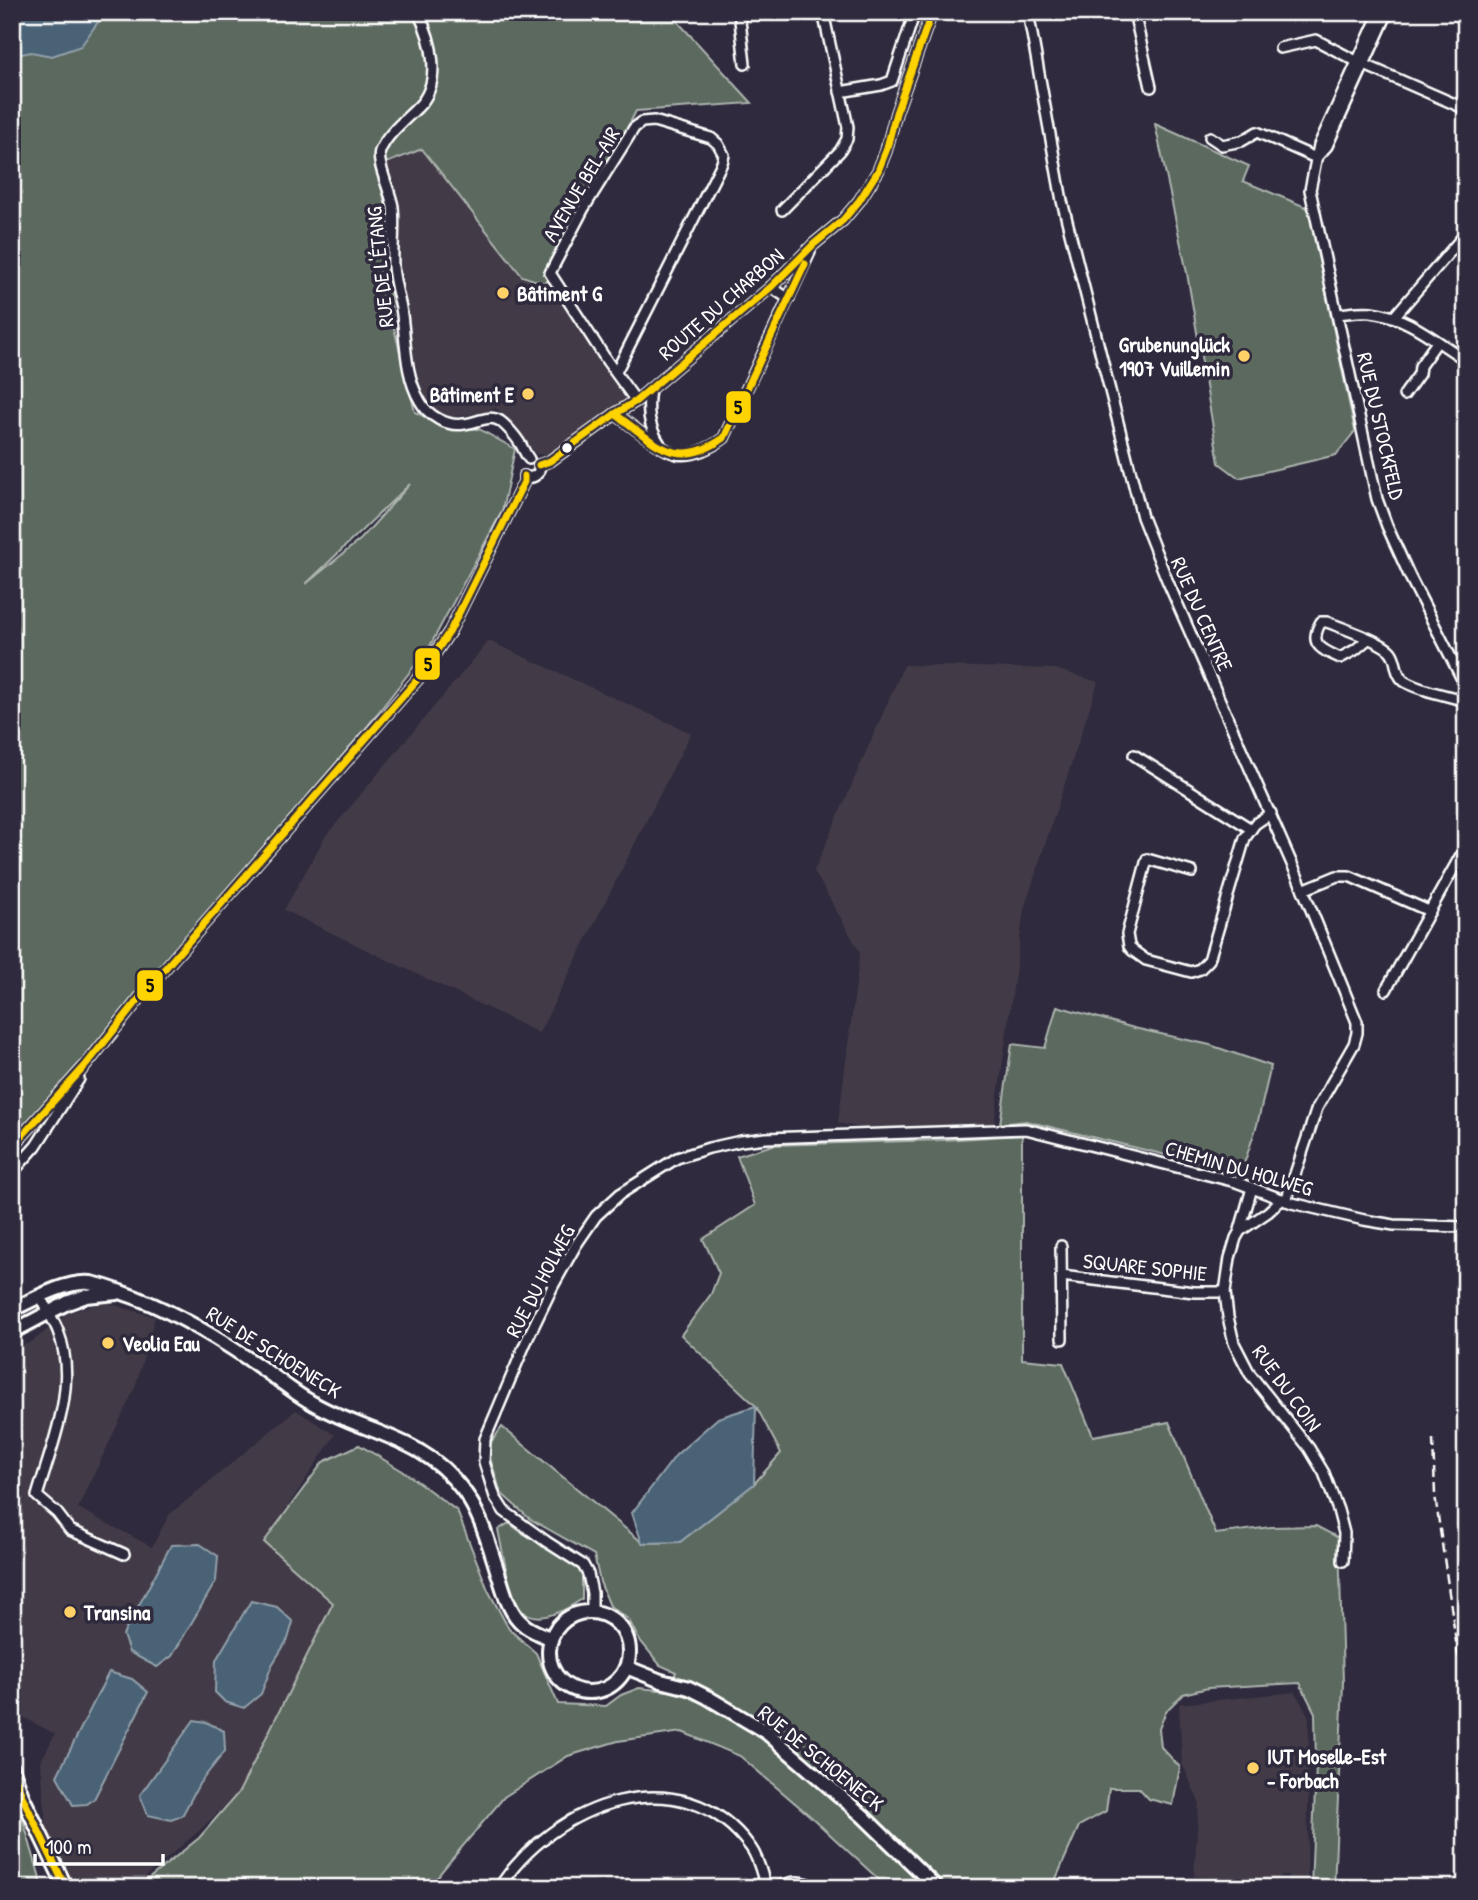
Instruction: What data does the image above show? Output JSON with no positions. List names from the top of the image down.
{
  "streets": {
    "main road": ["RUE DE SCHOENECK"],
    "street": [
      "AVENUE BEL-AIR",
      "RUE DE L'ÉTANG",
      "ROUTE DU CHARBON",
      "RUE DU STOCKFELD",
      "RUE DU CENTRE",
      "CHEMIN DU HOLWEG",
      "SQUARE SOPHIE",
      "RUE DU HOLWEG",
      "RUE DU COIN"
    ]
  },
  "crossings": [
    ["AVENUE BEL-AIR", "ROUTE DU CHARBON"],
    ["RUE DE L'ÉTANG", "ROUTE DU CHARBON"],
    ["RUE DU CENTRE", "CHEMIN DU HOLWEG"],
    ["CHEMIN DU HOLWEG", "RUE DU HOLWEG"],
    ["CHEMIN DU HOLWEG", "RUE DU COIN"],
    ["SQUARE SOPHIE", "RUE DU COIN"],
    ["RUE DU HOLWEG", "RUE DE SCHOENECK"]
  ],
  "places": [
    "Bâtiment G",
    "Grubenunglück 1907 Vuillemin",
    "Bâtiment E",
    "Veolia Eau",
    "Transina",
    "IUT Moselle-Est - Forbach"
  ],
  "lines": ["transit line 5"],
  "scale_bar": "100 m"
}
